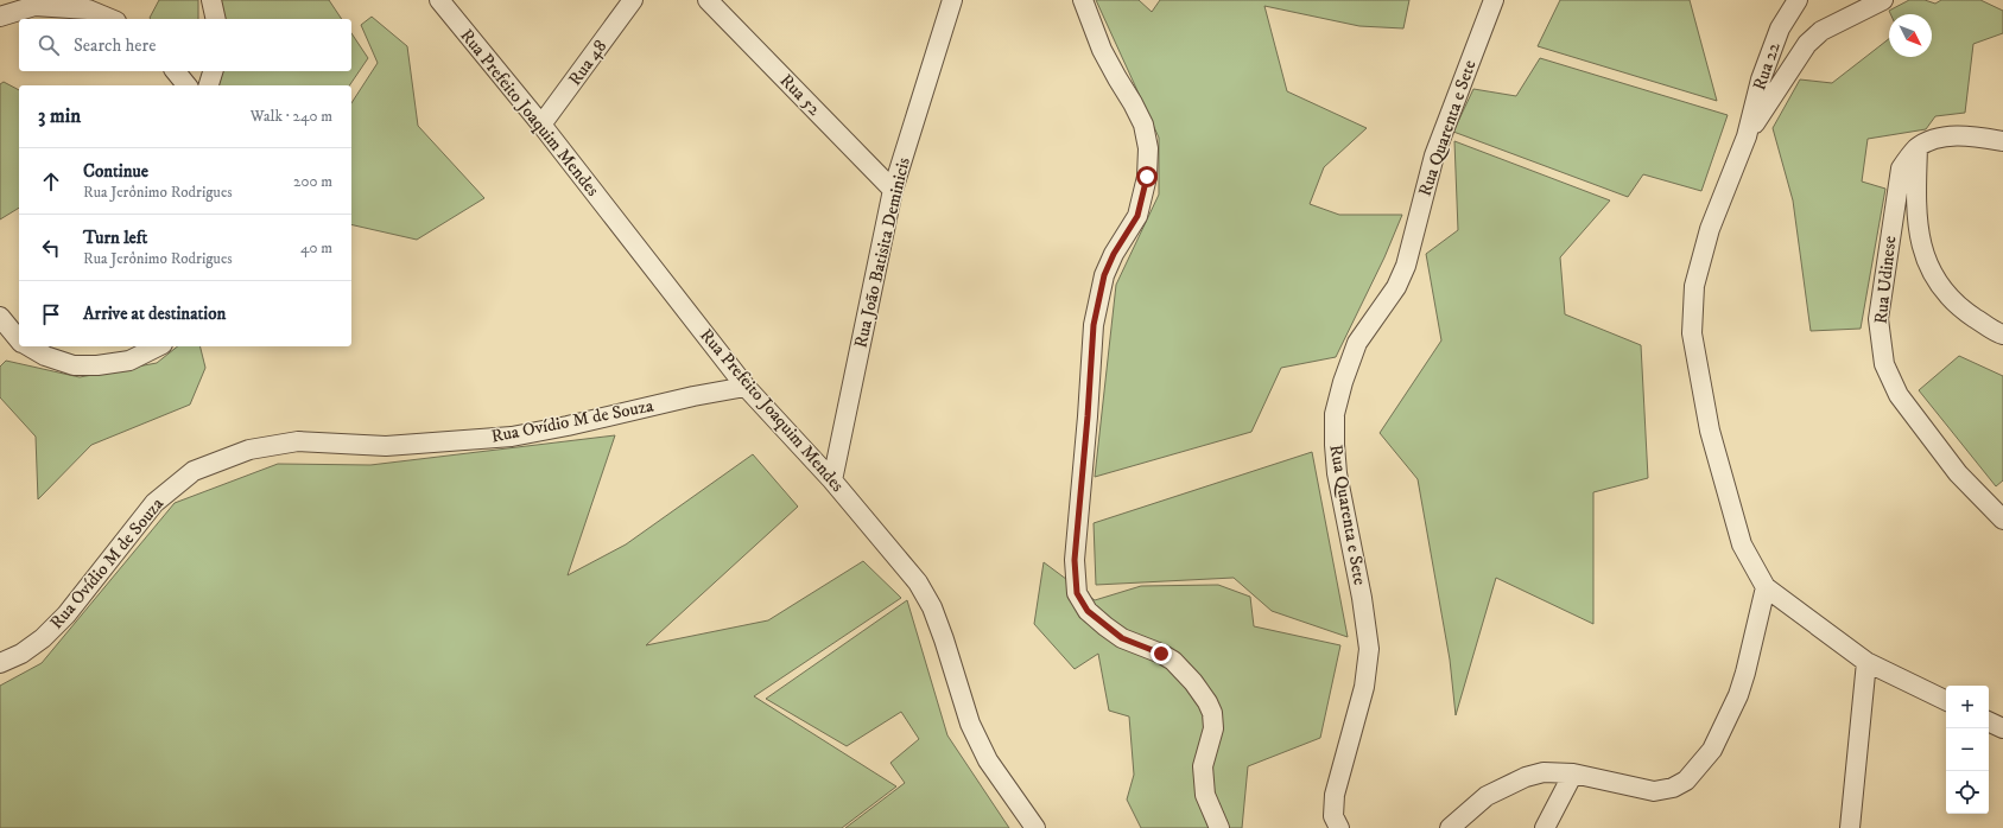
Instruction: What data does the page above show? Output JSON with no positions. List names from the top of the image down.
{
  "streets": {
    "street": [
      "Rua 48",
      "Rua 22",
      "Rua 52",
      "Rua Prefeito Joaquim Mendes",
      "Rua Quarenta e Sete",
      "Rua João Batisita Deminicis",
      "Rua Udinese",
      "Rua Ovídio M de Souza"
    ]
  },
  "crossings": [
    ["Rua 48", "Rua Prefeito Joaquim Mendes"],
    ["Rua 52", "Rua João Batisita Deminicis"],
    ["Rua Prefeito Joaquim Mendes", "Rua João Batisita Deminicis"],
    ["Rua Prefeito Joaquim Mendes", "Rua Ovídio M de Souza"]
  ],
  "north": "bottom right",
  "page": {
    "search": "Search here",
    "heading": ["3 min", "Walk · 240 m"],
    "list": [
      ["Continue", "Rua Jerônimo Rodrigues", "200 m"],
      ["Turn left", "Rua Jerônimo Rodrigues", "40 m"],
      "Arrive at destination"
    ],
    "map_buttons": ["+", "−"]
  }
}
